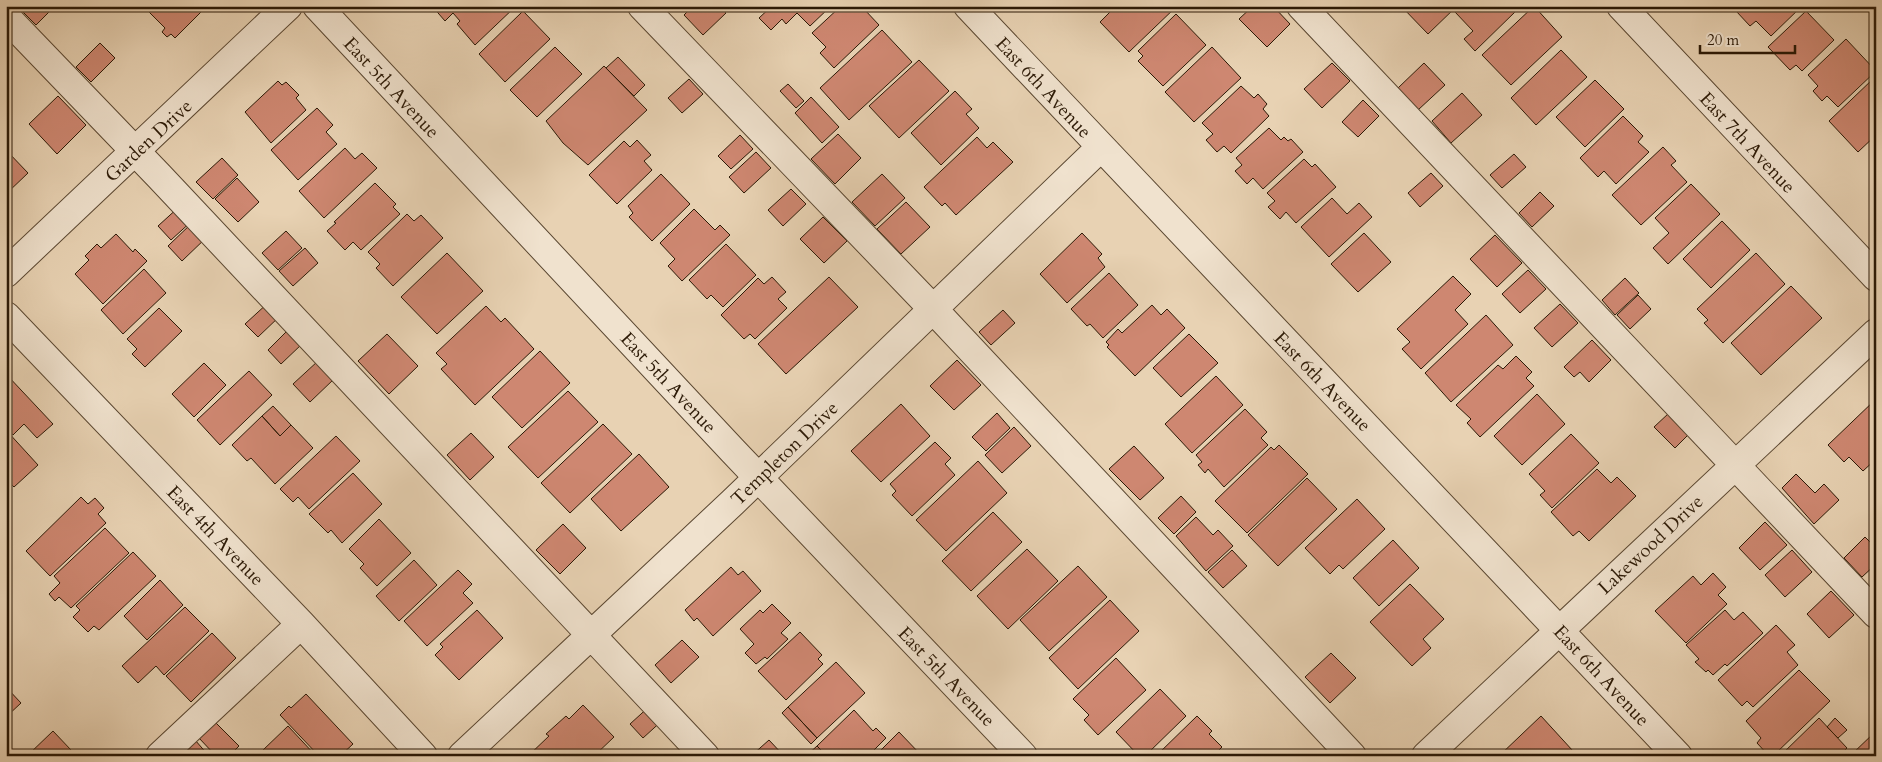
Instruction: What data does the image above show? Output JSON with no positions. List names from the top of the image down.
{
  "streets": {
    "street": [
      "East 5th Avenue",
      "East 6th Avenue",
      "Garden Drive",
      "East 7th Avenue",
      "Templeton Drive",
      "East 4th Avenue",
      "Lakewood Drive"
    ]
  },
  "crossings": [
    ["East 5th Avenue", "Templeton Drive"],
    ["East 6th Avenue", "Templeton Drive"],
    ["East 6th Avenue", "Lakewood Drive"]
  ],
  "scale_bar": "20 m"
}
